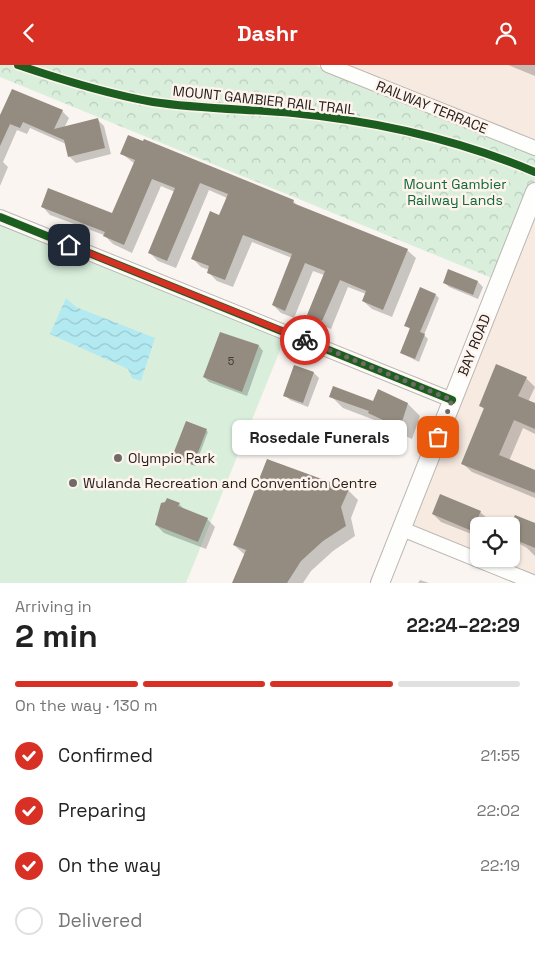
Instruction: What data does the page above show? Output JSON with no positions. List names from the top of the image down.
{
  "streets": {
    "main road": ["BAY ROAD"],
    "street": ["RAILWAY TERRACE"],
    "cycle path": ["MOUNT GAMBIER RAIL TRAIL"]
  },
  "parks": ["Mount Gambier Railway Lands"],
  "places": ["Rosedale Funerals", "Olympic Park", "Wulanda Recreation and Convention Centre"],
  "house_numbers": ["5"],
  "page": {
    "header": "Dashr",
    "bubble": "Rosedale Funerals",
    "heading": ["2 min", "Arriving in", "22:24–22:29"],
    "bar": "On the way · 130 m",
    "list": [
      ["Confirmed", "21:55"],
      ["Preparing", "22:02"],
      ["On the way", "22:19"],
      "Delivered"
    ]
  }
}
